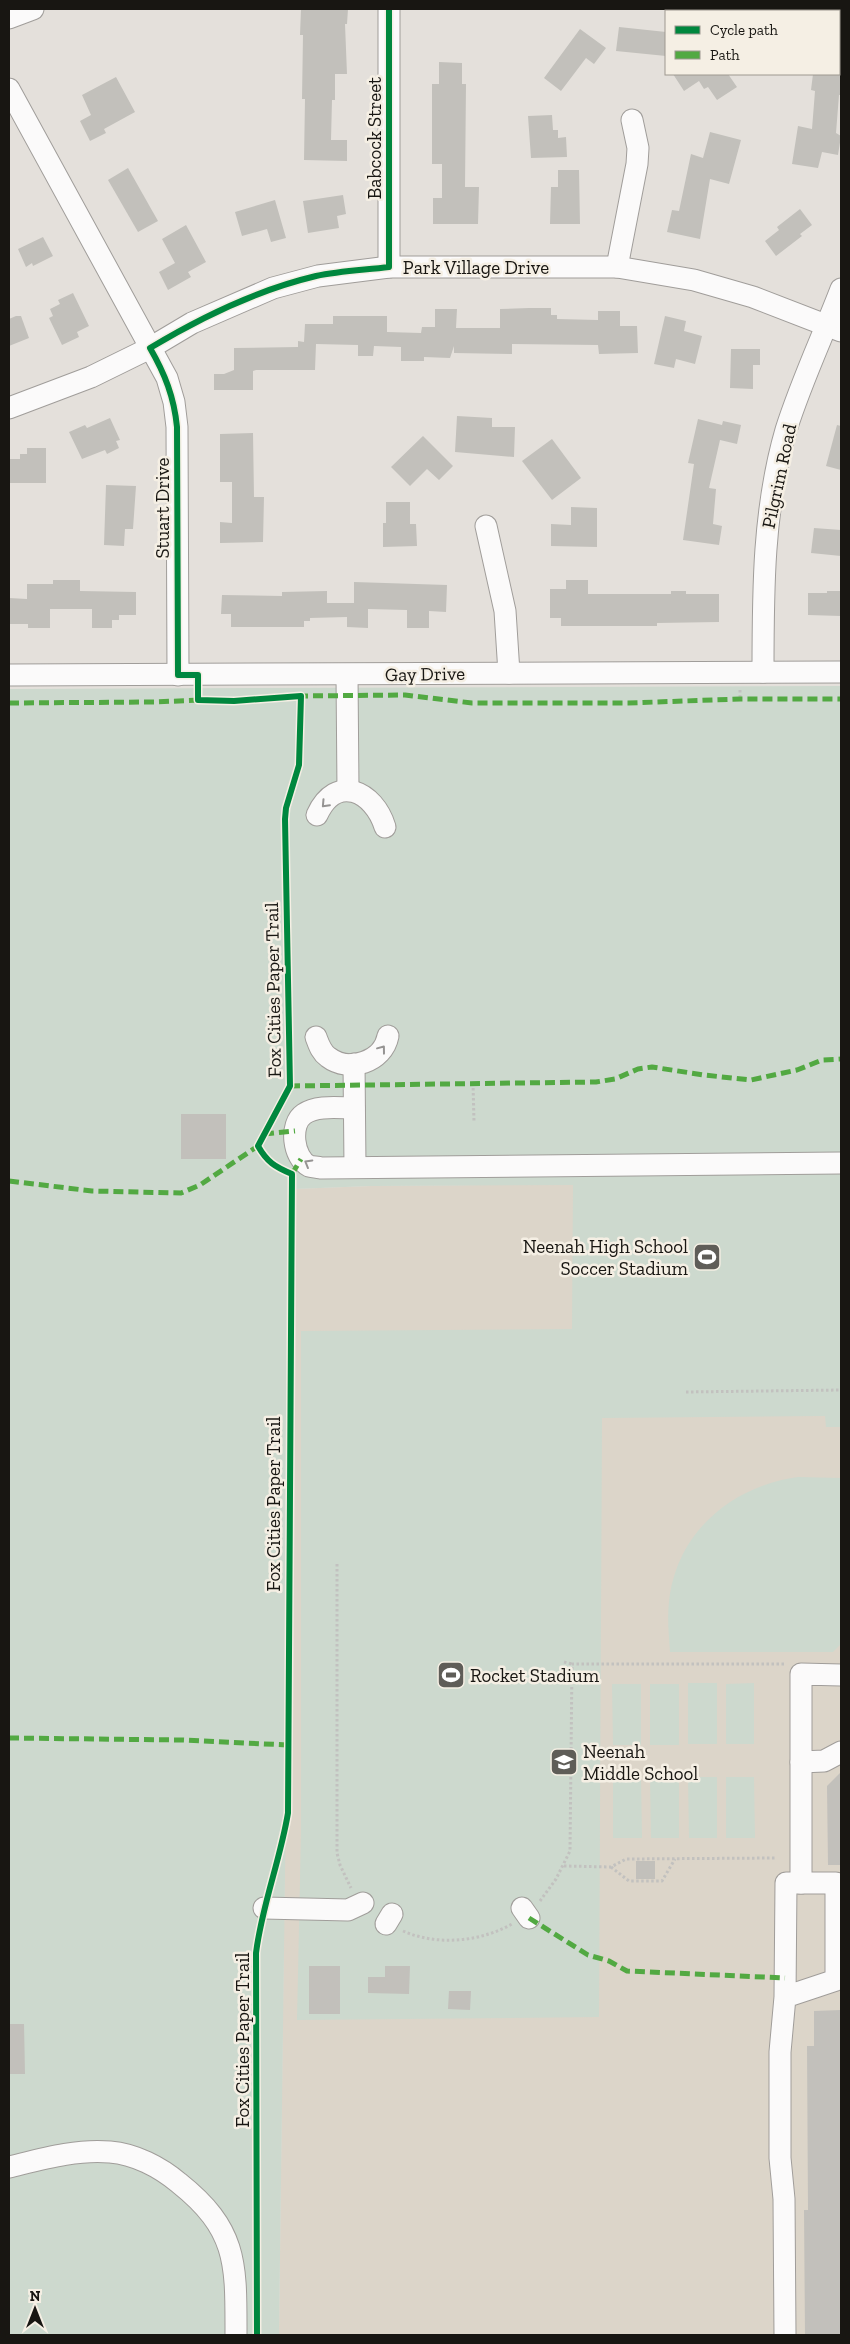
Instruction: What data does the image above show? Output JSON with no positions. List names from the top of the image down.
{
  "streets": {
    "street": [
      "Babcock Street",
      "Park Village Drive",
      "Pilgrim Road",
      "Stuart Drive",
      "Gay Drive"
    ],
    "cycle path": ["Fox Cities Paper Trail"]
  },
  "crossings": [
    ["Babcock Street", "Park Village Drive"],
    ["Park Village Drive", "Pilgrim Road"],
    ["Park Village Drive", "Stuart Drive"],
    ["Pilgrim Road", "Gay Drive"],
    ["Stuart Drive", "Gay Drive"]
  ],
  "places": {
    "sports": ["Neenah High School Soccer Stadium", "Rocket Stadium"],
    "school or university": ["Neenah Middle School"]
  },
  "legend": ["Cycle path", "Path"],
  "north": "top"
}
